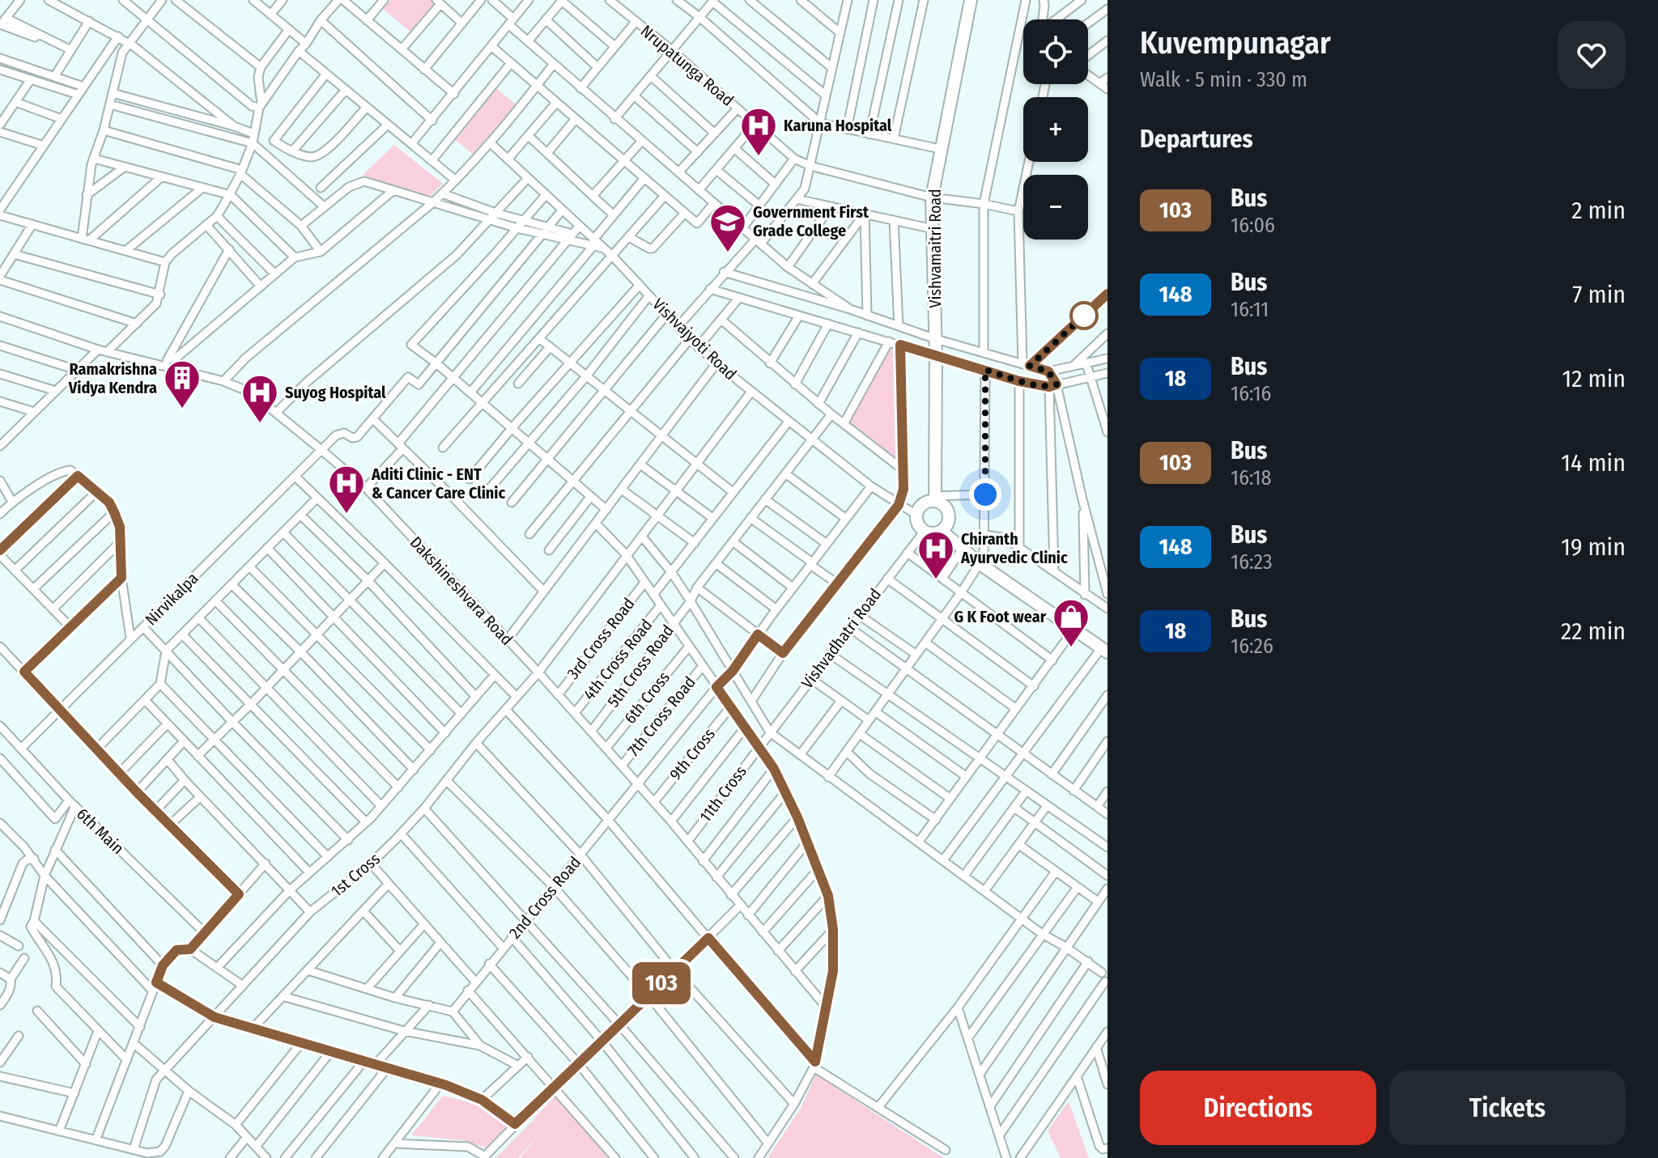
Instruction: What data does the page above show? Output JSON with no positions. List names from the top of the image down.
{
  "streets": {
    "street": [
      "Nrupatunga Road",
      "Vishvamaitri Road",
      "Vishvajyoti Road",
      "Dakshineshvara Road",
      "Nirvikalpa",
      "3rd Cross Road",
      "Vishvadhatri Road",
      "4th Cross Road",
      "5th Cross Road",
      "6th Cross",
      "7th Cross Road",
      "9th Cross",
      "11th Cross",
      "6th Main",
      "1st Cross",
      "2nd Cross Road"
    ]
  },
  "crossings": [
    ["Nrupatunga Road", "Vishvamaitri Road"],
    ["Vishvamaitri Road", "Vishvajyoti Road"],
    ["Vishvamaitri Road", "Vishvadhatri Road"],
    ["Vishvajyoti Road", "Vishvadhatri Road"],
    ["Vishvajyoti Road", "5th Cross Road"],
    ["Vishvajyoti Road", "1st Cross"],
    ["Vishvajyoti Road", "2nd Cross Road"],
    ["Dakshineshvara Road", "Nirvikalpa"],
    ["Dakshineshvara Road", "3rd Cross Road"],
    ["Dakshineshvara Road", "4th Cross Road"],
    ["Dakshineshvara Road", "5th Cross Road"],
    ["Dakshineshvara Road", "6th Cross"],
    ["Dakshineshvara Road", "7th Cross Road"],
    ["Dakshineshvara Road", "9th Cross"],
    ["Dakshineshvara Road", "11th Cross"],
    ["Dakshineshvara Road", "1st Cross"],
    ["Dakshineshvara Road", "2nd Cross Road"],
    ["Nirvikalpa", "6th Main"],
    ["Vishvadhatri Road", "11th Cross"]
  ],
  "places": {
    "hospital": [
      "Karuna Hospital",
      "Suyog Hospital",
      "Aditi Clinic - ENT & Cancer Care Clinic",
      "Chiranth Ayurvedic Clinic"
    ],
    "school or university": ["Government First Grade College"],
    "building": ["Ramakrishna Vidya Kendra"],
    "shop": ["G K Foot wear"]
  },
  "lines": ["bus line 103"],
  "page": {
    "on_map": "103",
    "heading": [
      ["Kuvempunagar", "Walk · 5 min · 330 m"],
      "Departures"
    ],
    "map_buttons": ["+", "−"],
    "list": [
      {
        "mark": "103",
        "name": "Bus",
        "note": "16:06",
        "value": "2 min"
      },
      {
        "mark": "148",
        "name": "Bus",
        "note": "16:11",
        "value": "7 min"
      },
      {
        "mark": "18",
        "name": "Bus",
        "note": "16:16",
        "value": "12 min"
      },
      {
        "mark": "103",
        "name": "Bus",
        "note": "16:18",
        "value": "14 min"
      },
      {
        "mark": "148",
        "name": "Bus",
        "note": "16:23",
        "value": "19 min"
      },
      {
        "mark": "18",
        "name": "Bus",
        "note": "16:26",
        "value": "22 min"
      }
    ],
    "buttons": ["Directions", "Tickets"]
  }
}
